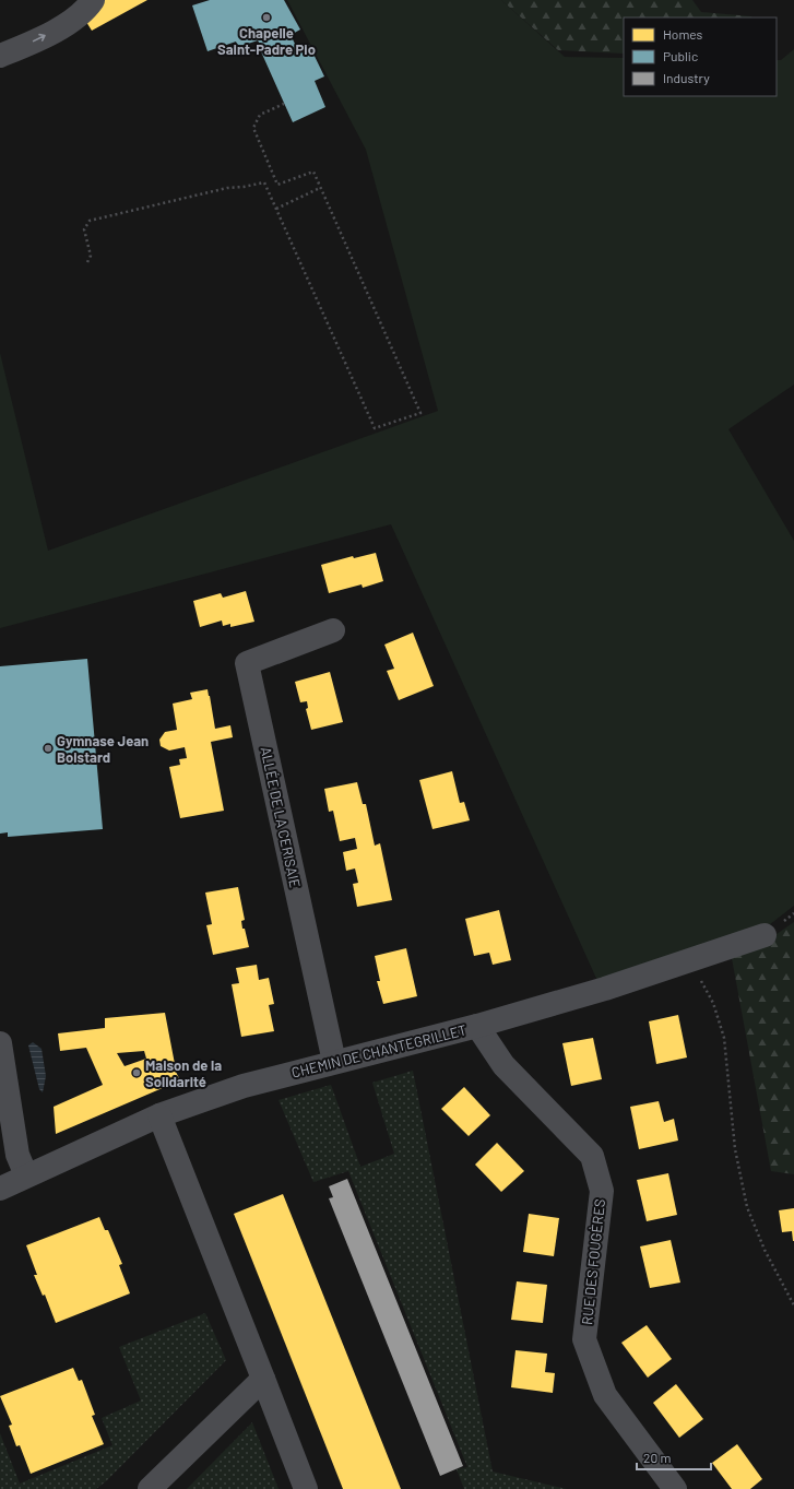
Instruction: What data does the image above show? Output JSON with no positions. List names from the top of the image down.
{
  "streets": {
    "street": ["ALLÉE DE LA CERISAIE", "CHEMIN DE CHANTEGRILLET", "RUE DES FOUGÈRES"]
  },
  "crossings": [
    ["ALLÉE DE LA CERISAIE", "CHEMIN DE CHANTEGRILLET"],
    ["CHEMIN DE CHANTEGRILLET", "RUE DES FOUGÈRES"]
  ],
  "places": ["Chapelle Saint-Padre Pio", "Gymnase Jean Boistard", "Maison de la Solidarité"],
  "legend": ["Homes", "Public", "Industry"],
  "scale_bar": "20 m"
}
